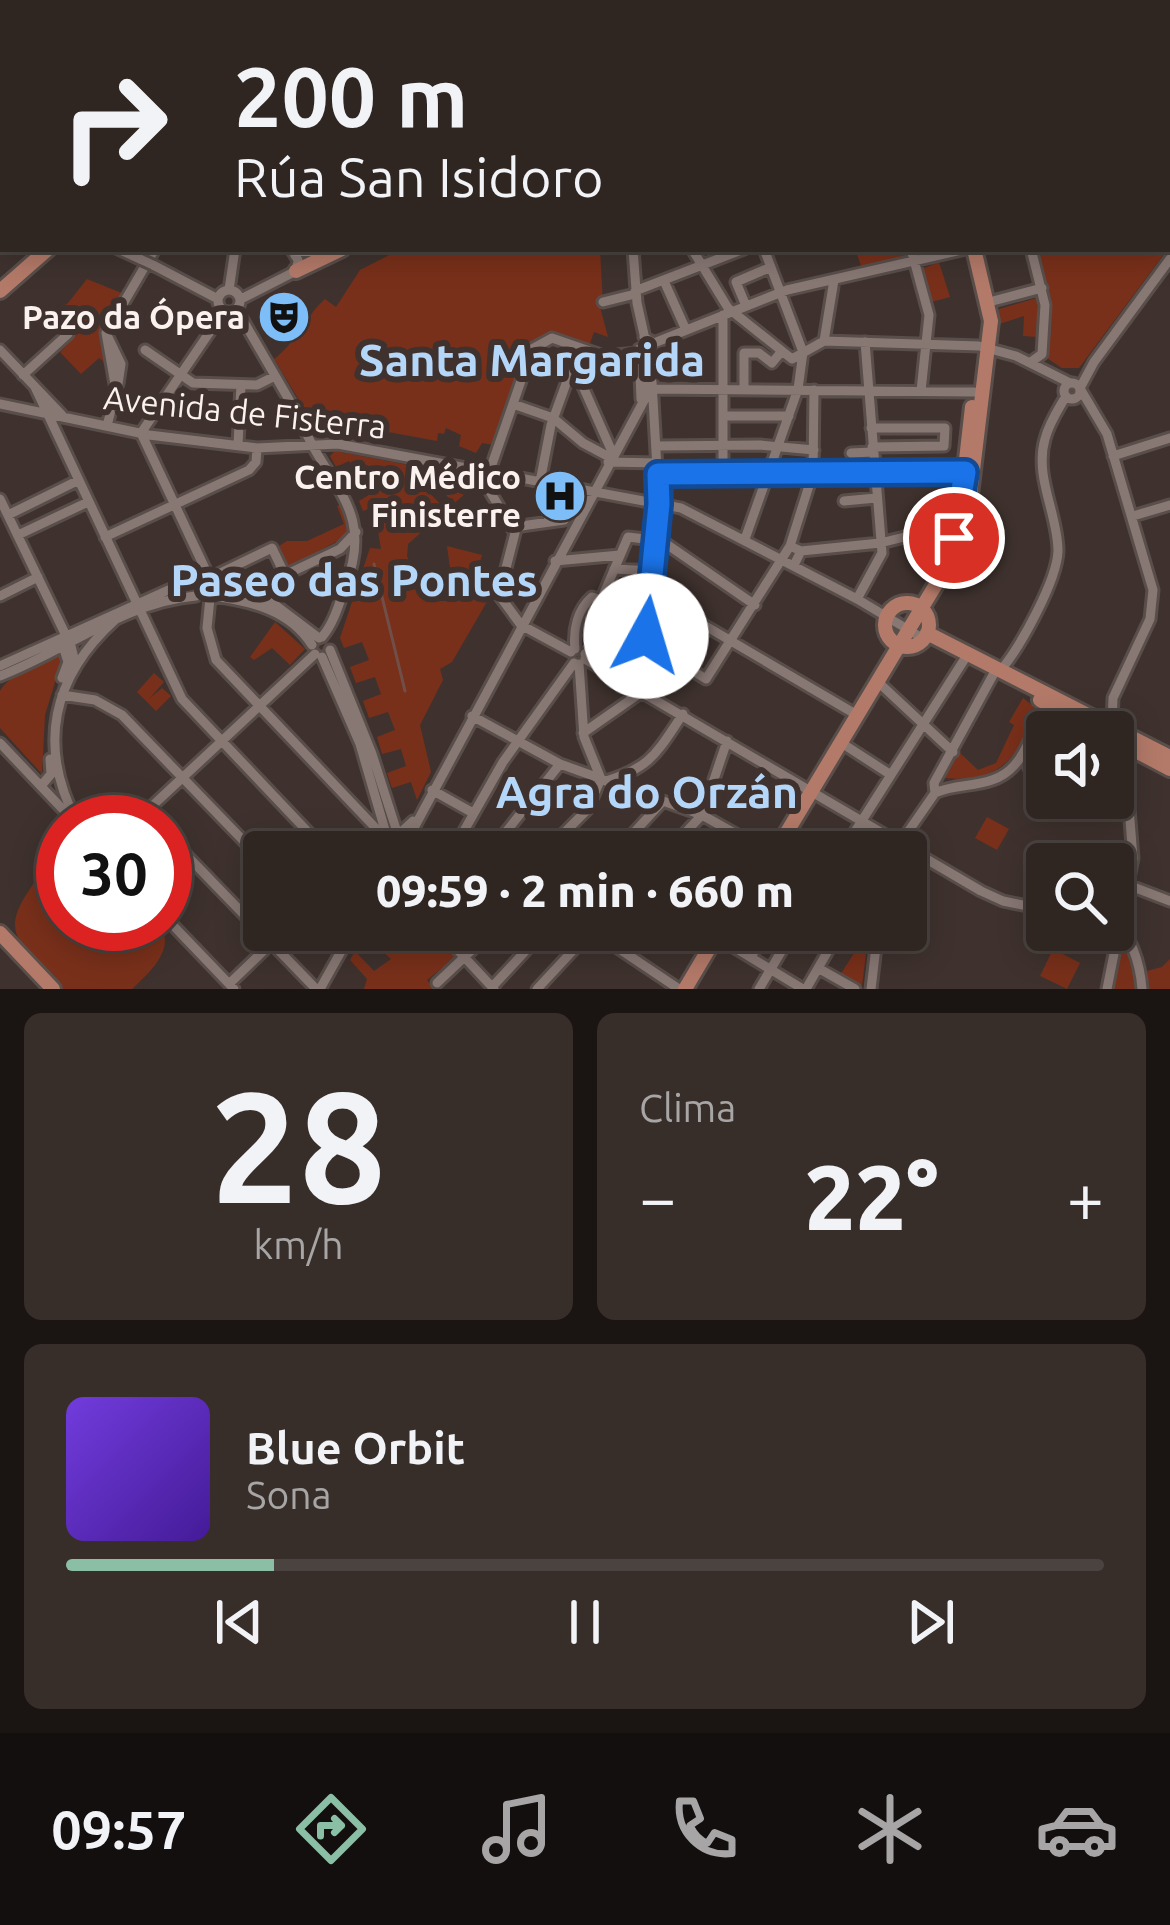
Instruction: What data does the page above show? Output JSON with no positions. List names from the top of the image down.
{
  "streets": {
    "main road": ["Avenida de Fisterra"]
  },
  "districts": ["Santa Margarida", "Paseo das Pontes", "Agra do Orzán"],
  "places": {
    "theatre": ["Pazo da Ópera"],
    "hospital": ["Centro Médico Finisterre"]
  },
  "page": {
    "turn": ["200 m", "Rúa San Isidoro"],
    "limit": "30",
    "trip": "09:59 · 2 min · 660 m",
    "tile": [
      ["28", "km/h"],
      "Clima"
    ],
    "heat": ["−", "22°", "+"],
    "song": ["Blue Orbit", "Sona"],
    "tabs": "09:57"
  }
}
